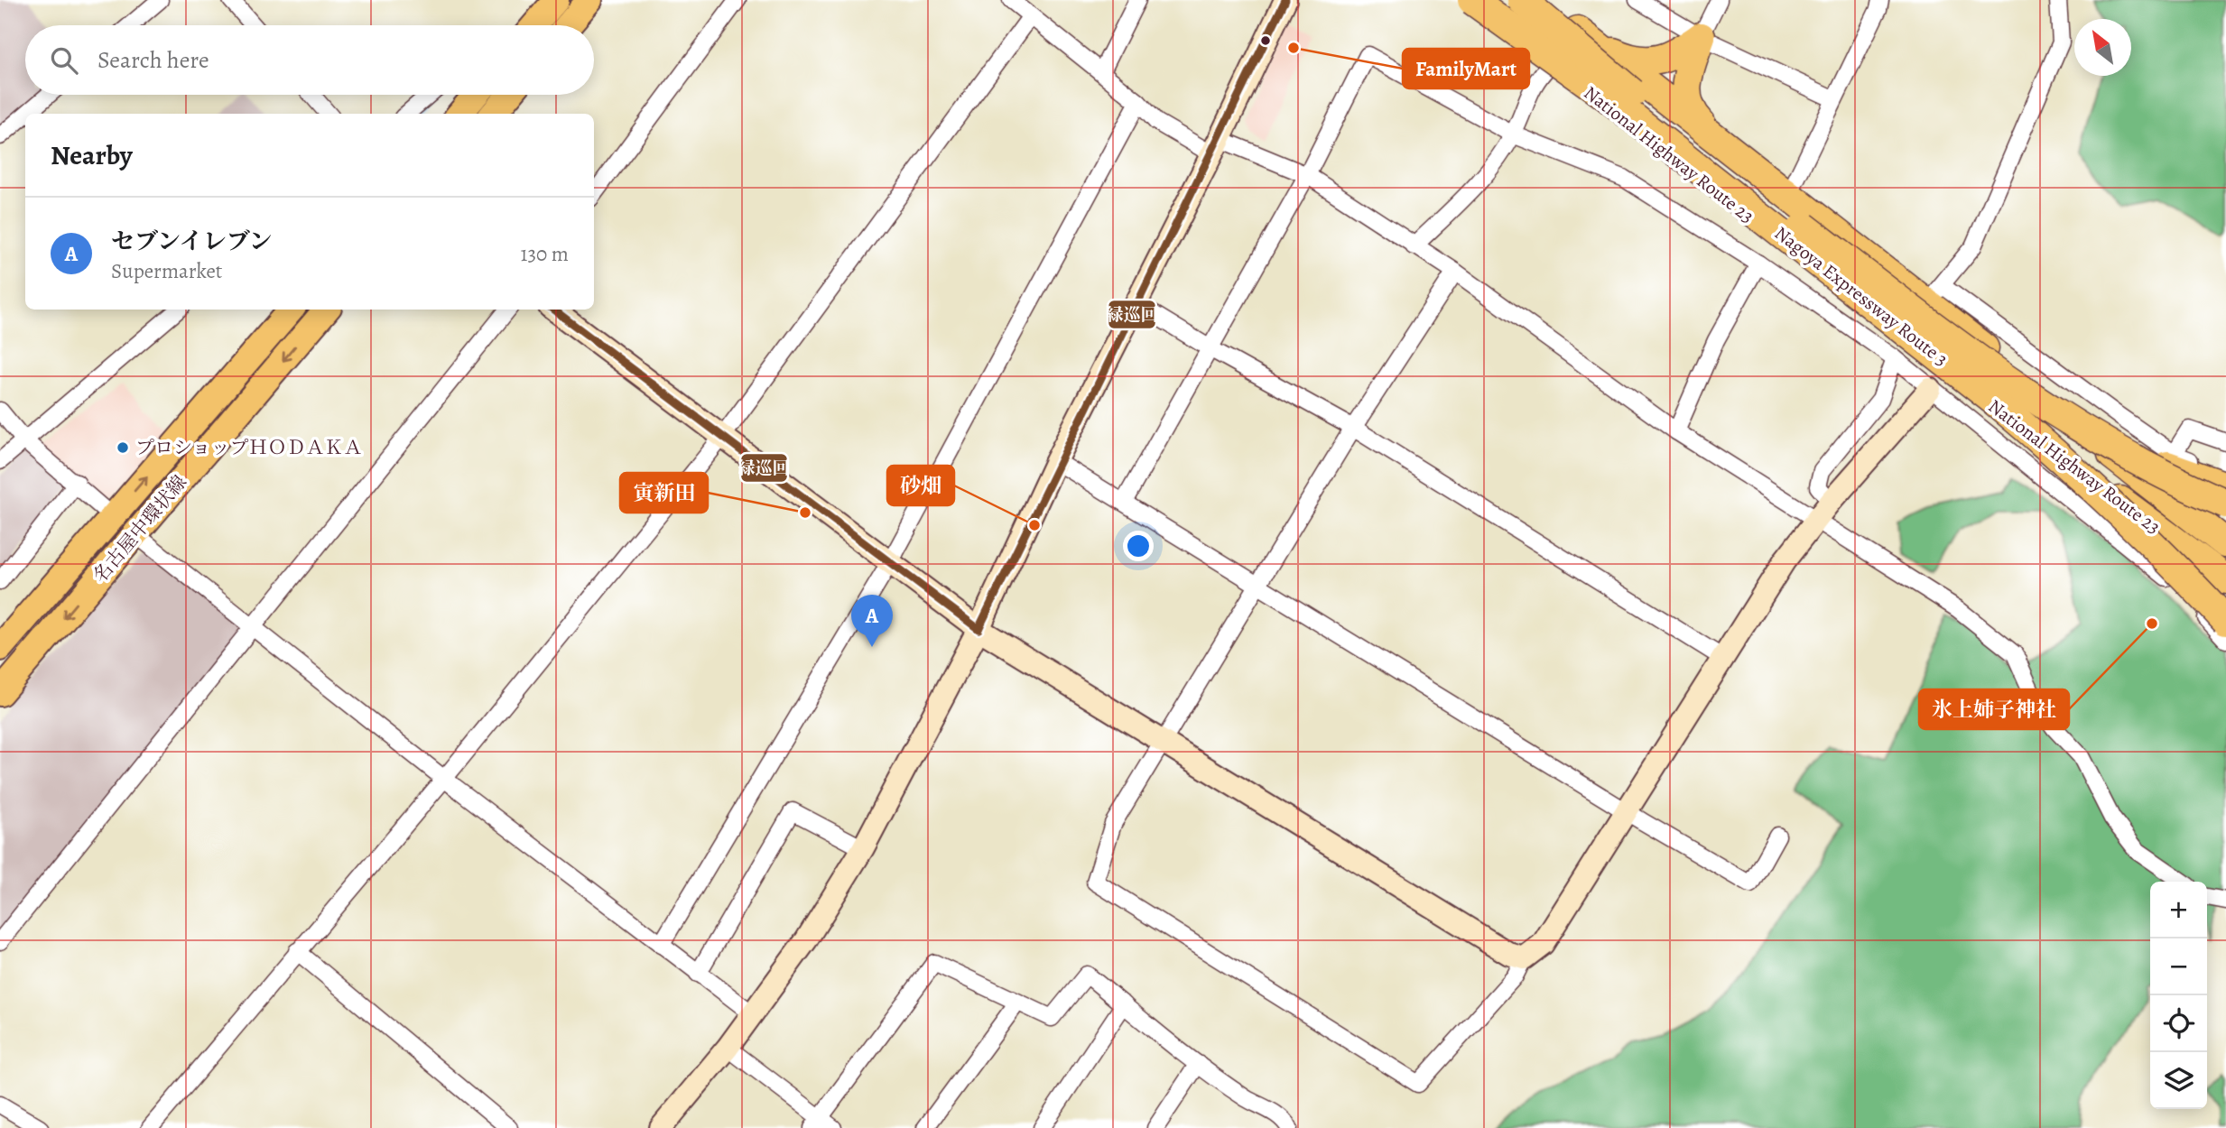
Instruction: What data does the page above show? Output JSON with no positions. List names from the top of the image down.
{
  "streets": {
    "highway": ["National Highway Route 23", "Nagoya Expressway Route 3"],
    "main road": ["名古屋中環状線"]
  },
  "crossings": [
    ["National Highway Route 23", "Nagoya Expressway Route 3"]
  ],
  "places": [
    "FamilyMart",
    "プロショップＨＯＤＡＫＡ",
    "寅新田",
    "砂畑",
    "氷上姉子神社"
  ],
  "lines": ["transit line 緑巡回"],
  "north": "top left",
  "page": {
    "search": "Search here",
    "heading": "Nearby",
    "list": [
      {
        "mark": "A",
        "name": "セブンイレブン",
        "note": "Supermarket",
        "value": "130 m"
      }
    ],
    "pins": "A",
    "map_buttons": ["+", "−"]
  }
}
